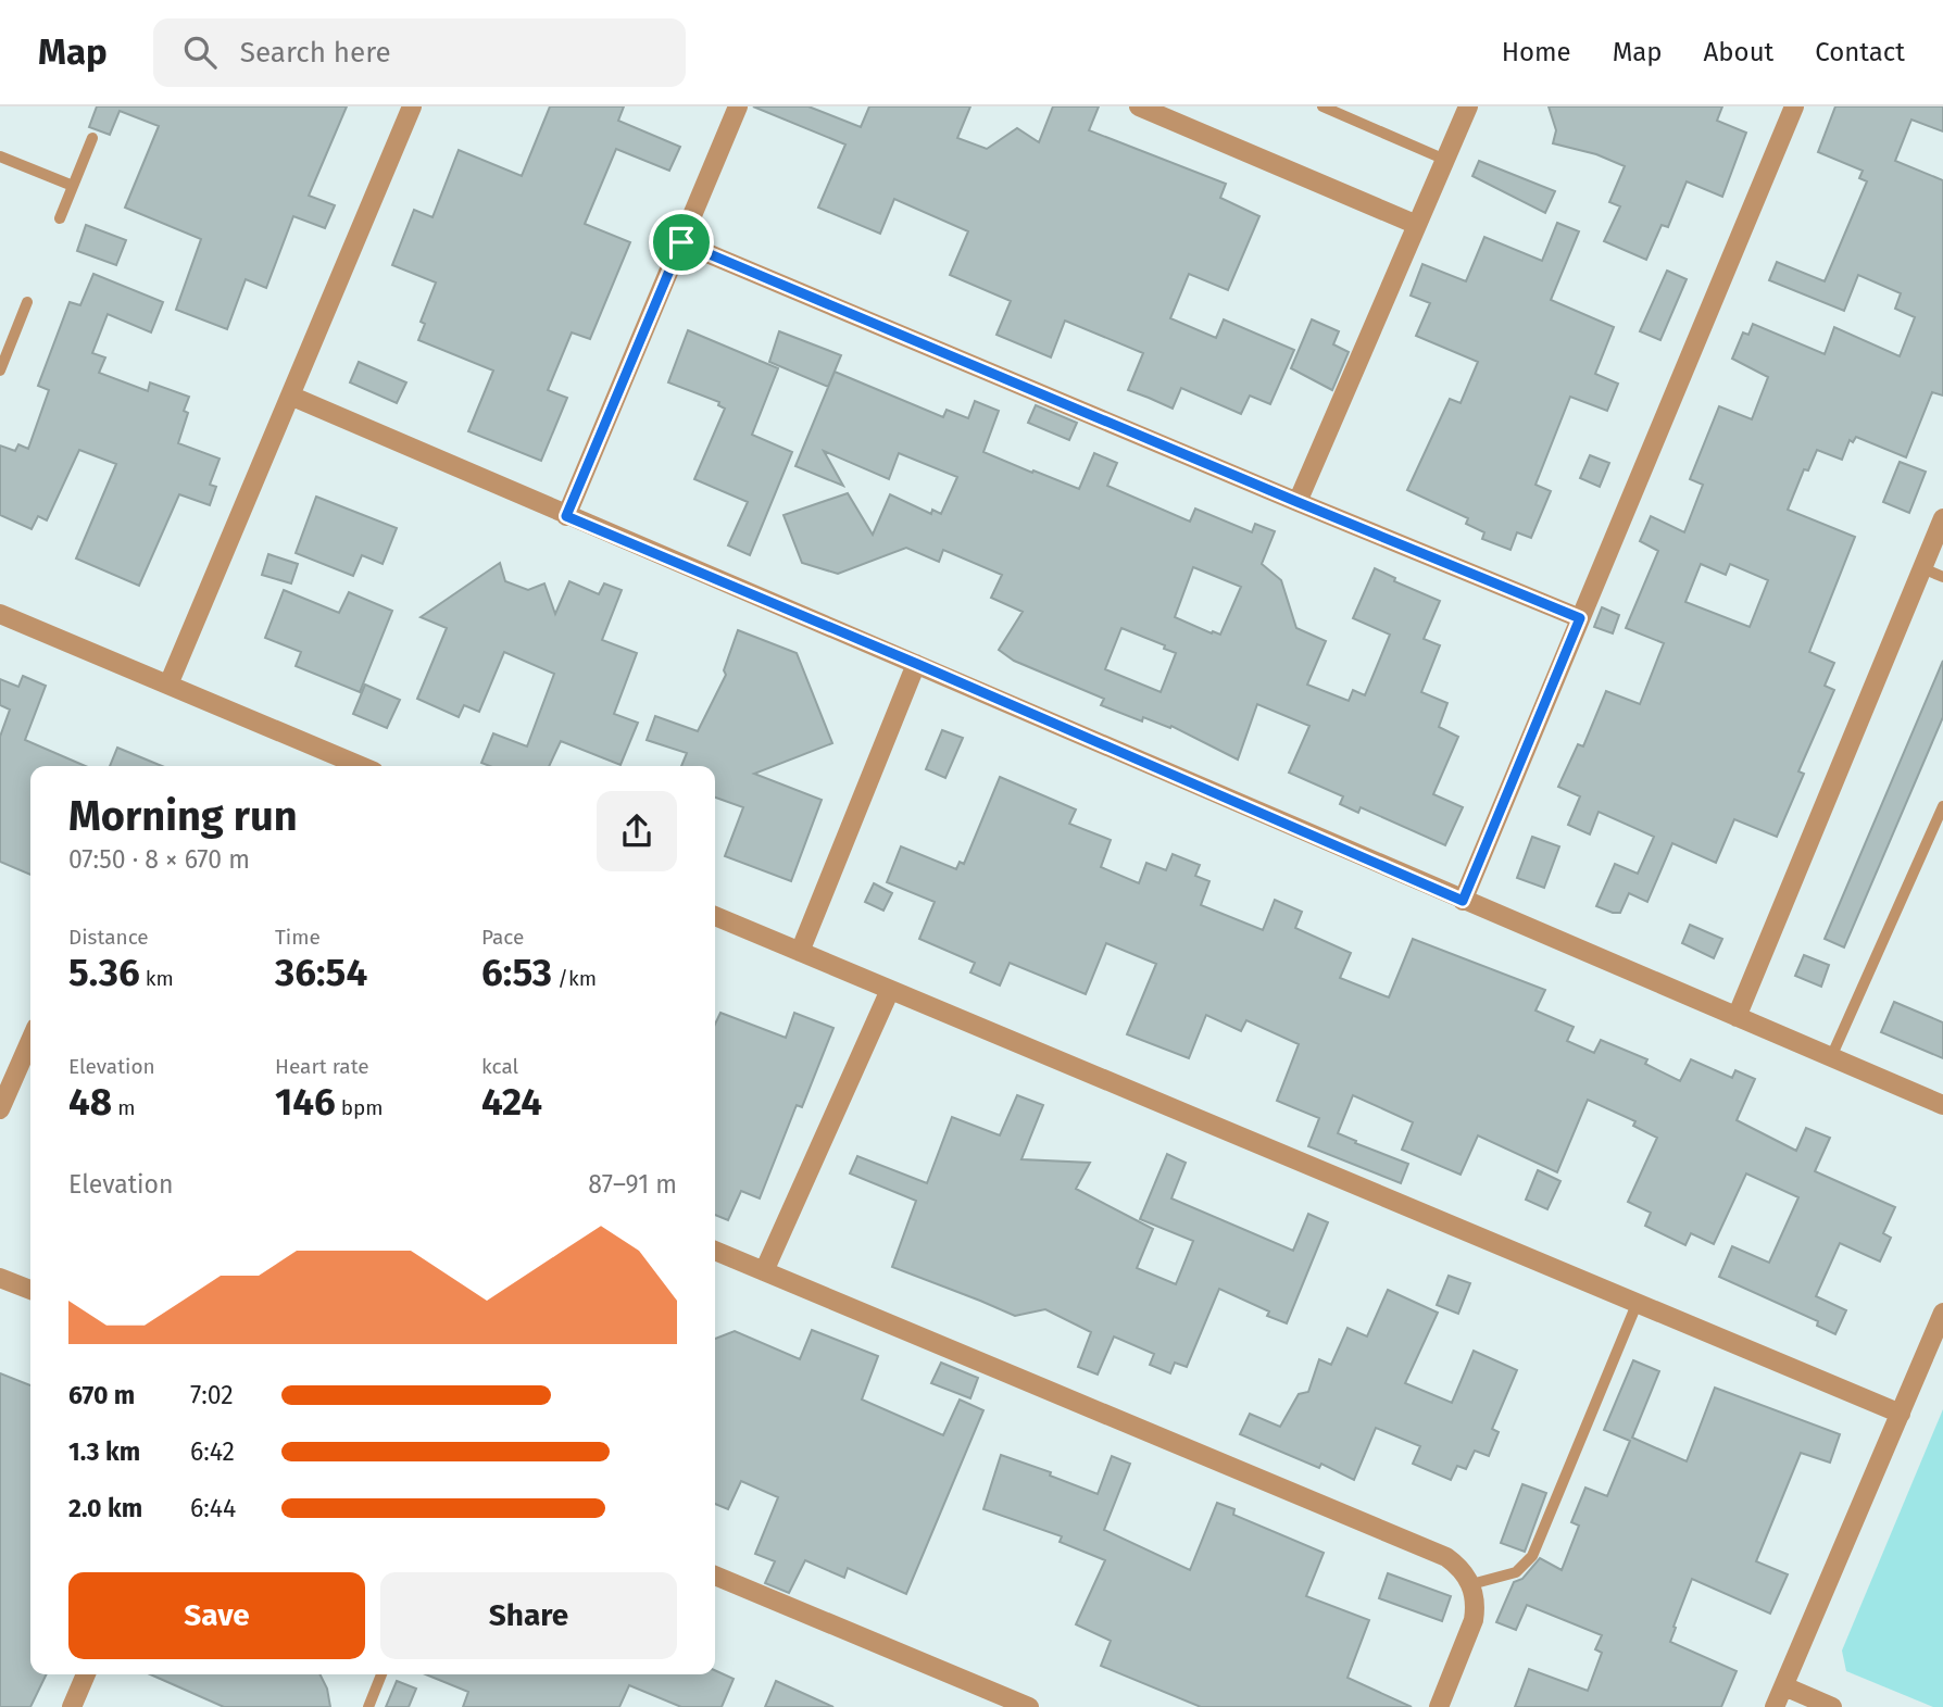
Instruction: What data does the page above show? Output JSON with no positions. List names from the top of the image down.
{
  "page": {
    "header": "Map",
    "search": "Search here",
    "nav": [
      "Home",
      "Map",
      "About",
      "Contact"
    ],
    "heading": ["Morning run", "07:50 · 8 × 670 m"],
    "stats": [
      ["Distance", "5.36 km"],
      ["Time", "36:54"],
      ["Pace", "6:53 /km"],
      ["Elevation", "48 m"],
      ["Heart rate", "146 bpm"],
      ["kcal", "424"]
    ],
    "chart": ["Elevation", "87–91 m"],
    "list": [
      {
        "name": "670 m",
        "note": "7:02"
      },
      {
        "name": "1.3 km",
        "note": "6:42"
      },
      {
        "name": "2.0 km",
        "note": "6:44"
      }
    ],
    "buttons": ["Save", "Share"]
  }
}
